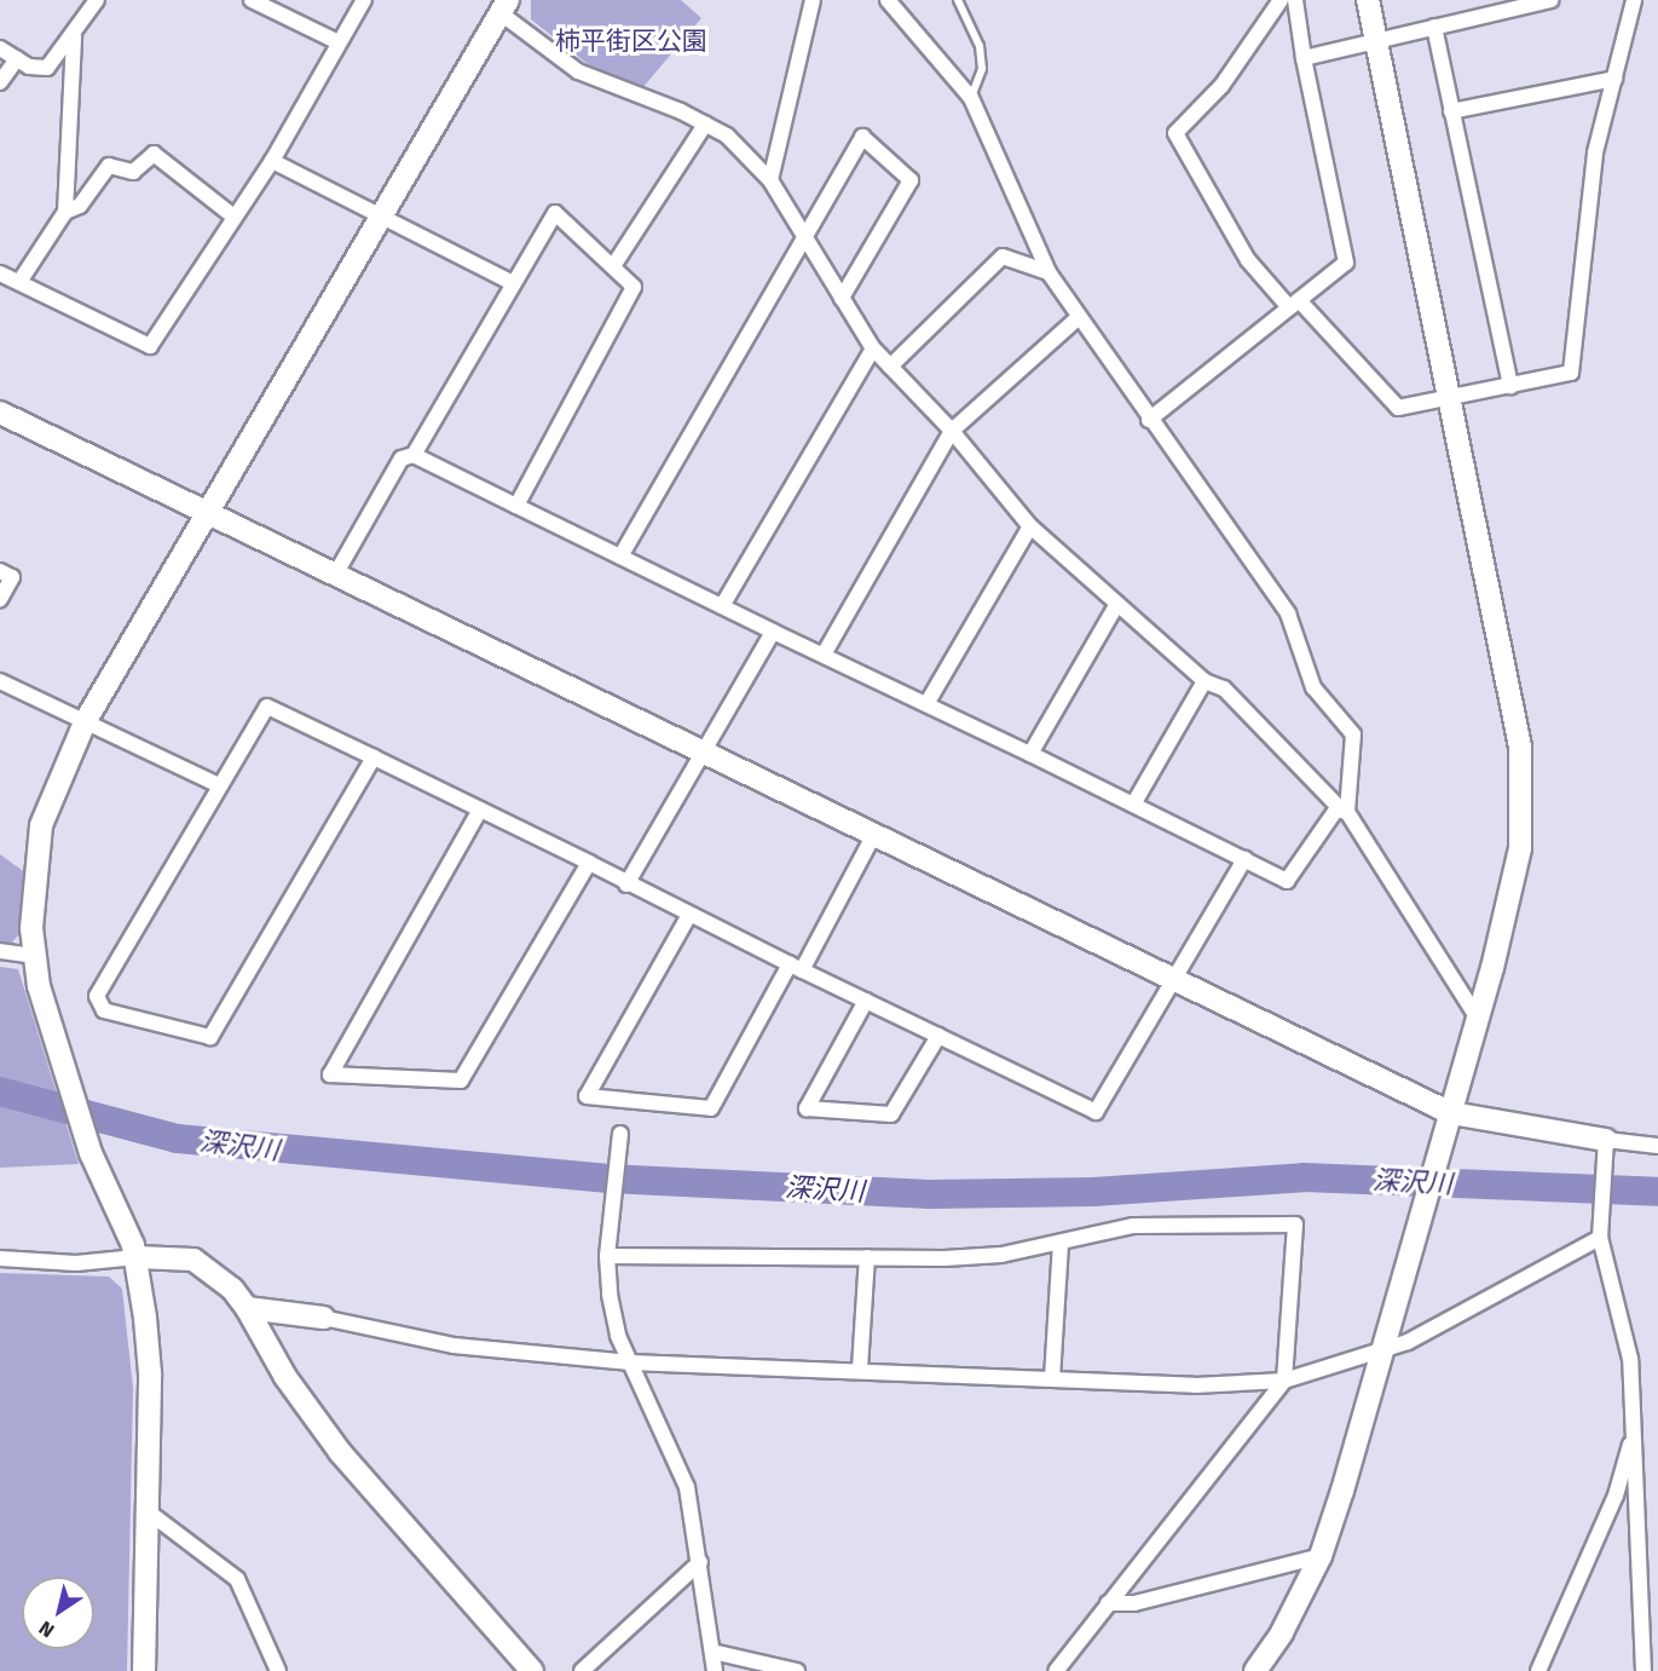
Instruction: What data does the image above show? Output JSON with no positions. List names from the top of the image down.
{
  "water": ["深沢川"],
  "parks": ["柿平街区公園"],
  "north": "bottom left"
}
